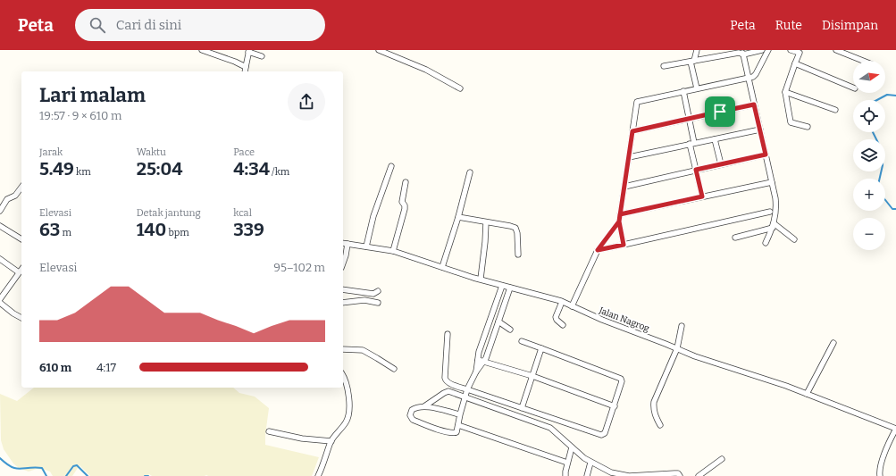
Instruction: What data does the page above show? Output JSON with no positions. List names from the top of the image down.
{
  "streets": {
    "street": ["Jalan Nagrog"]
  },
  "north": "right",
  "page": {
    "header": "Peta",
    "search": "Cari di sini",
    "nav": ["Peta", "Rute", "Disimpan"],
    "map_buttons": ["+", "−"],
    "heading": ["Lari malam", "19:57 · 9 × 610 m"],
    "stats": [
      ["Jarak", "5.49 km"],
      ["Waktu", "25:04"],
      ["Pace", "4:34 /km"],
      ["Elevasi", "63 m"],
      ["Detak jantung", "140 bpm"],
      ["kcal", "339"]
    ],
    "chart": ["Elevasi", "95–102 m"],
    "list": [
      {
        "name": "610 m",
        "note": "4:17"
      }
    ]
  }
}
